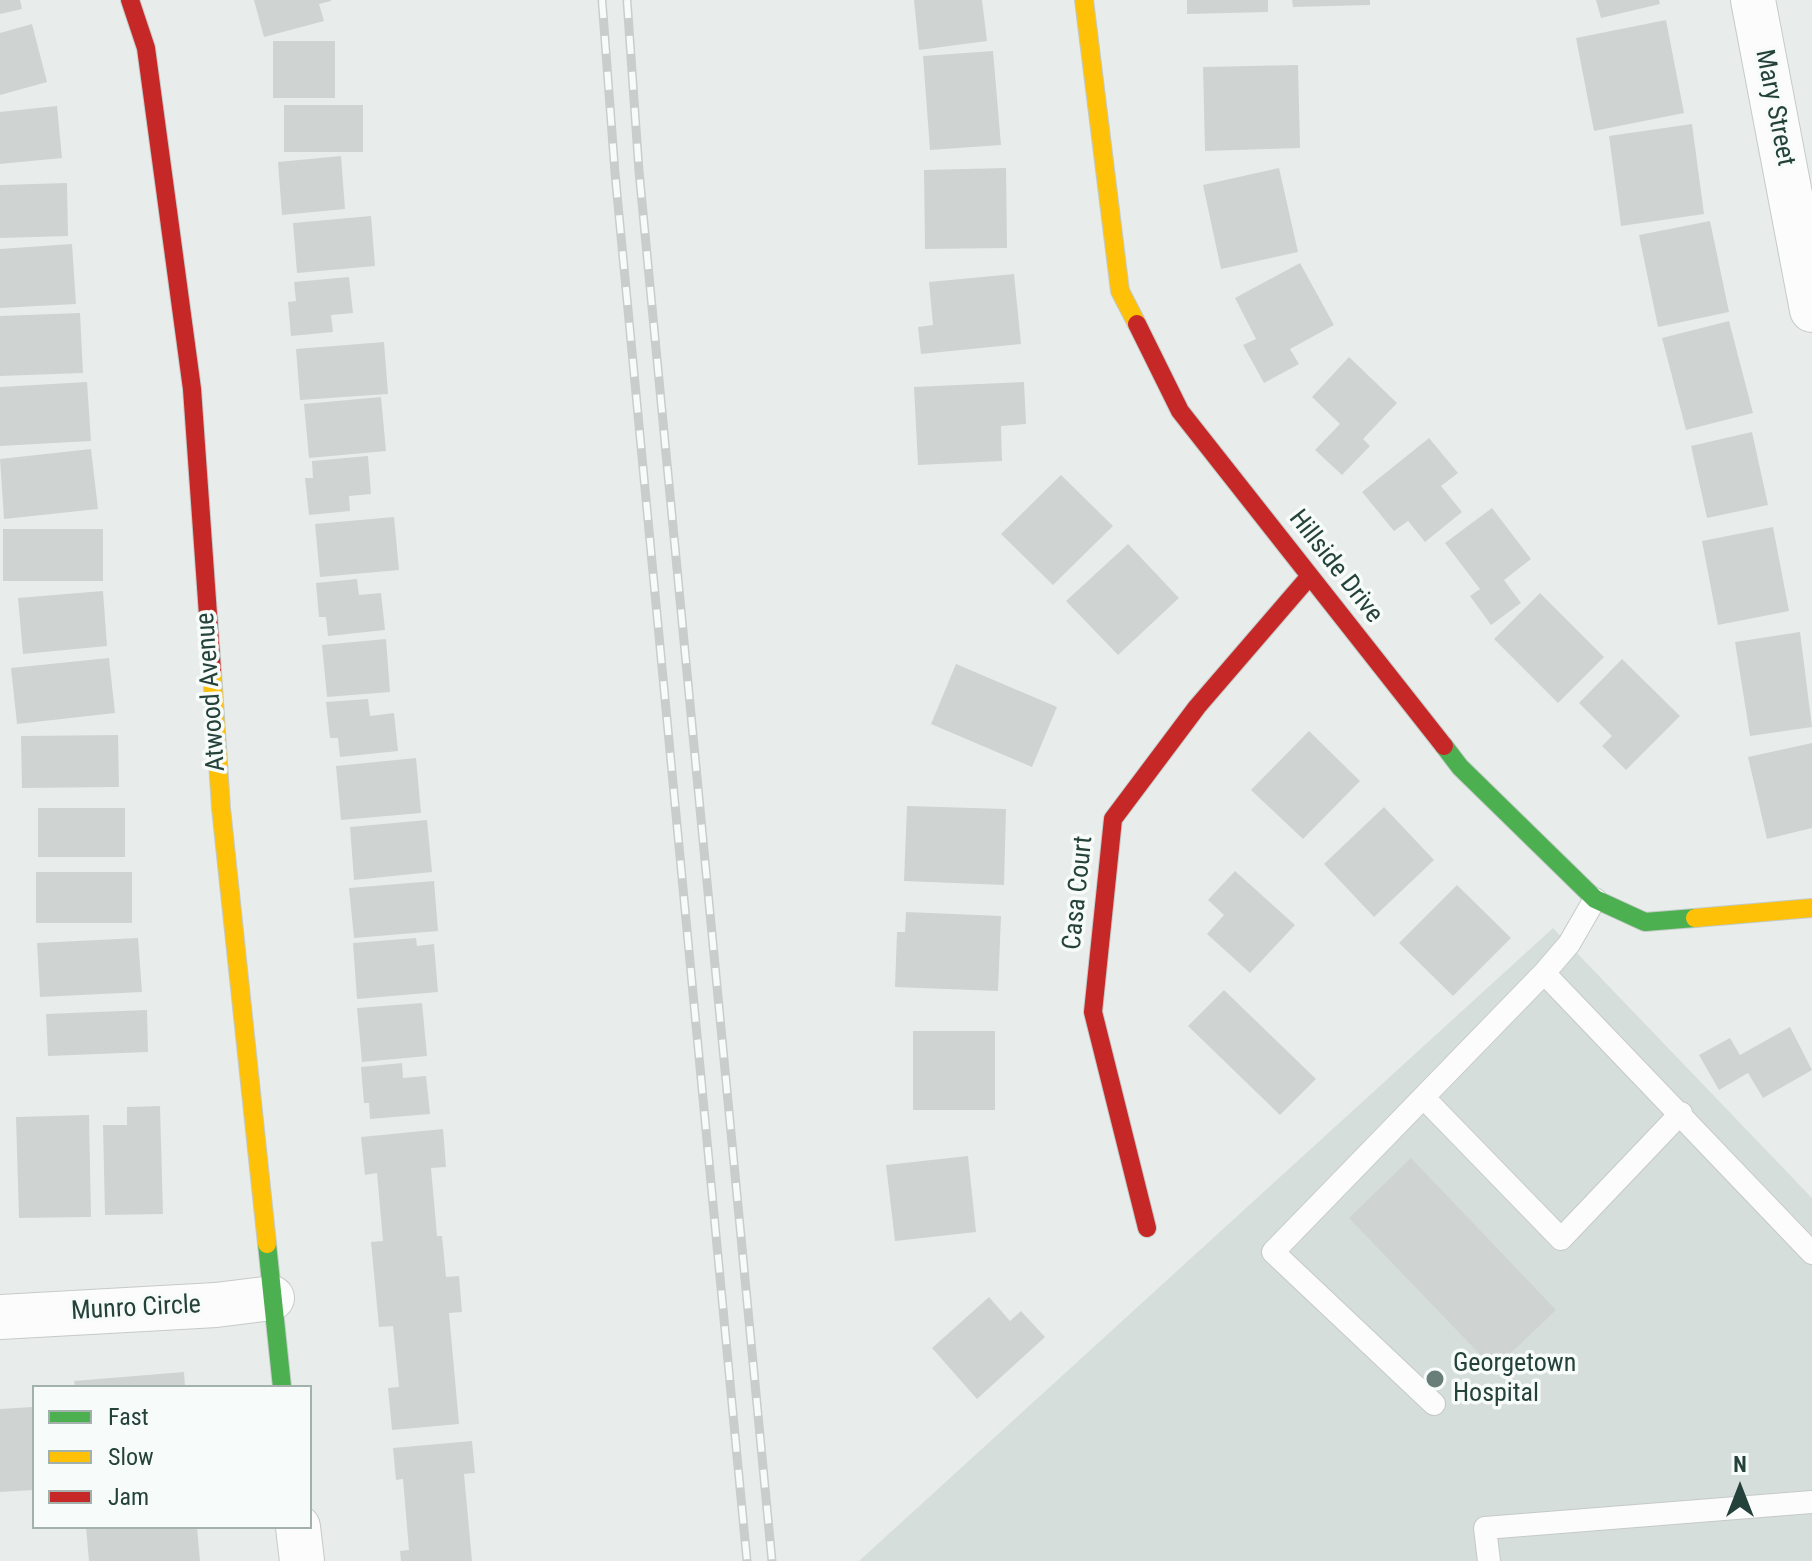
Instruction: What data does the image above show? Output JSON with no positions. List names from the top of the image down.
{
  "streets": {
    "street": [
      "Mary Street",
      "Hillside Drive",
      "Atwood Avenue",
      "Casa Court",
      "Munro Circle"
    ]
  },
  "crossings": [
    ["Hillside Drive", "Casa Court"],
    ["Atwood Avenue", "Munro Circle"]
  ],
  "places": ["Georgetown Hospital"],
  "legend": ["Fast", "Slow", "Jam"],
  "north": "top"
}
